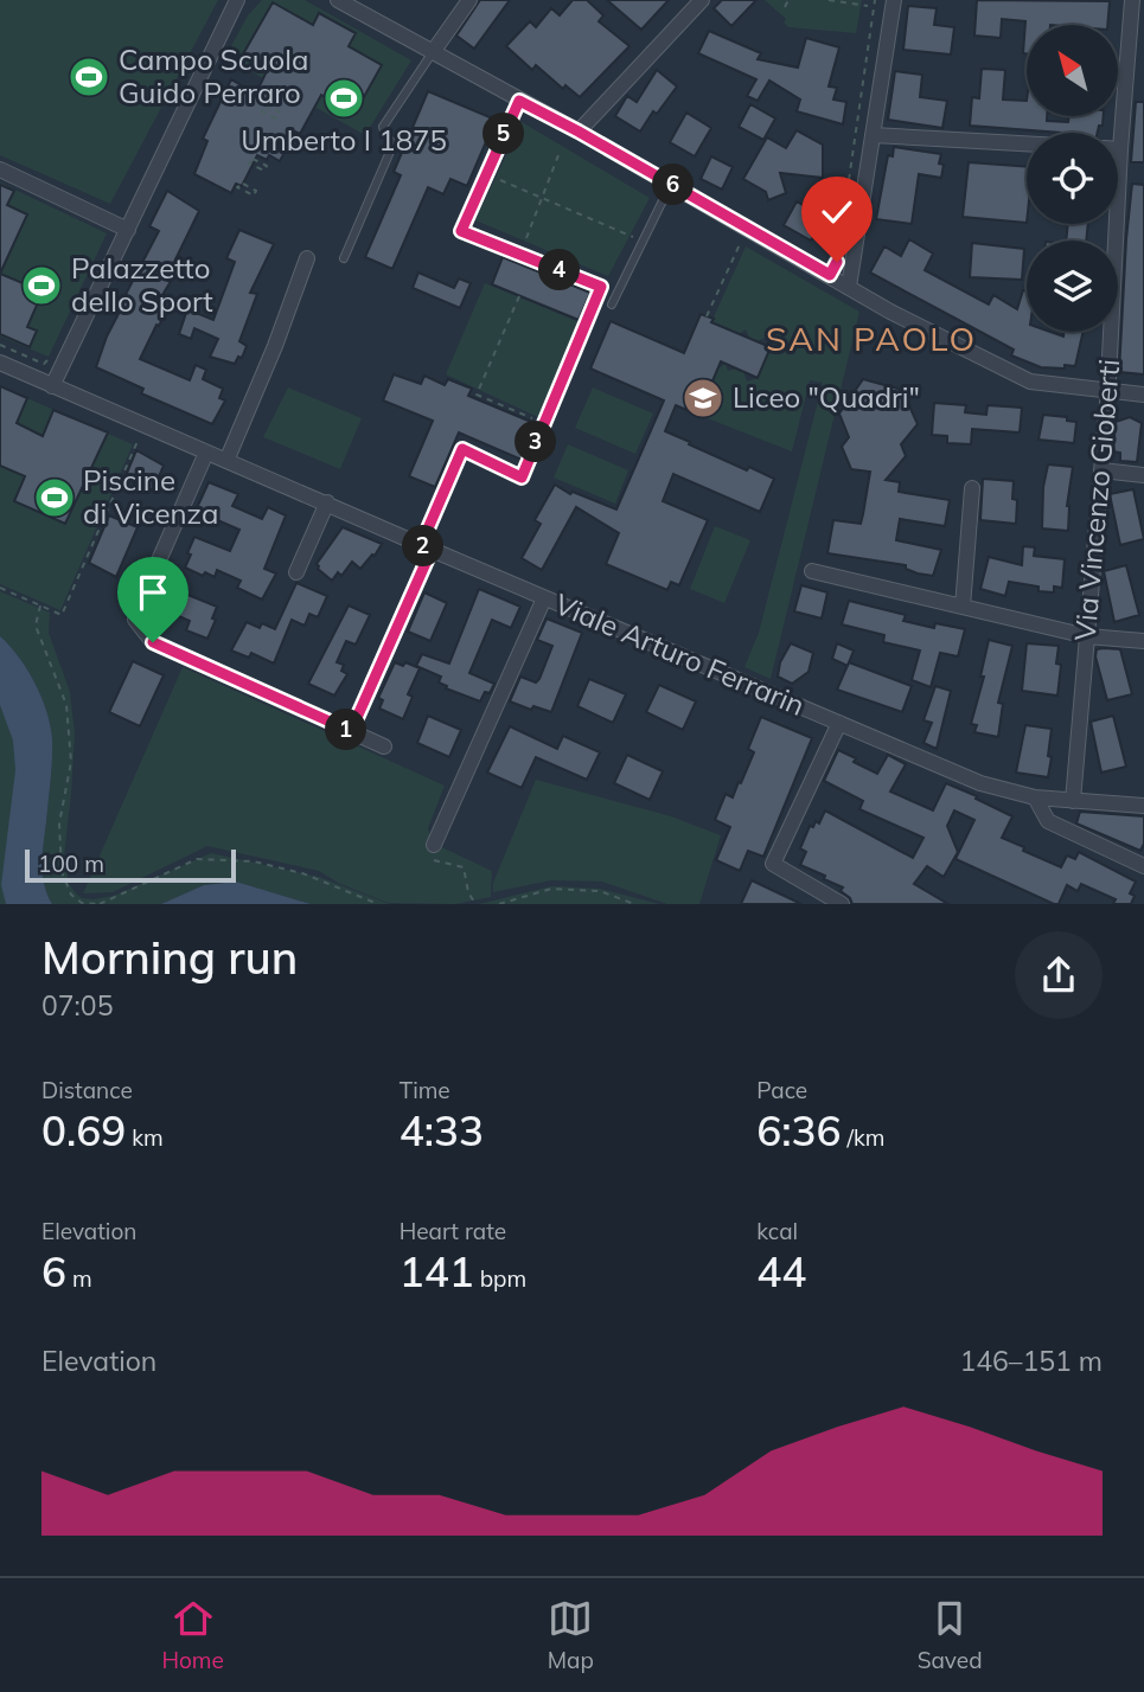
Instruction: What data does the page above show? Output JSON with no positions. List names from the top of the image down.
{
  "streets": {
    "street": ["Via Vincenzo Gioberti", "Viale Arturo Ferrarin"]
  },
  "crossings": [
    ["Via Vincenzo Gioberti", "Viale Arturo Ferrarin"]
  ],
  "districts": ["SAN PAOLO"],
  "places": {
    "sports": [
      "Campo Scuola Guido Perraro",
      "Umberto I 1875",
      "Palazzetto dello Sport",
      "Piscine di Vicenza"
    ],
    "school or university": ["Liceo \"Quadri\""]
  },
  "scale_bar": "100 m",
  "north": "top left",
  "page": {
    "pins": [
      "5",
      "6",
      "4",
      "3",
      "2",
      "1"
    ],
    "scale": "100 m",
    "heading": ["Morning run", "07:05"],
    "stats": [
      ["Distance", "0.69 km"],
      ["Time", "4:33"],
      ["Pace", "6:36 /km"],
      ["Elevation", "6 m"],
      ["Heart rate", "141 bpm"],
      ["kcal", "44"]
    ],
    "chart": ["Elevation", "146–151 m"],
    "tabs": ["Home", "Map", "Saved"]
  }
}
